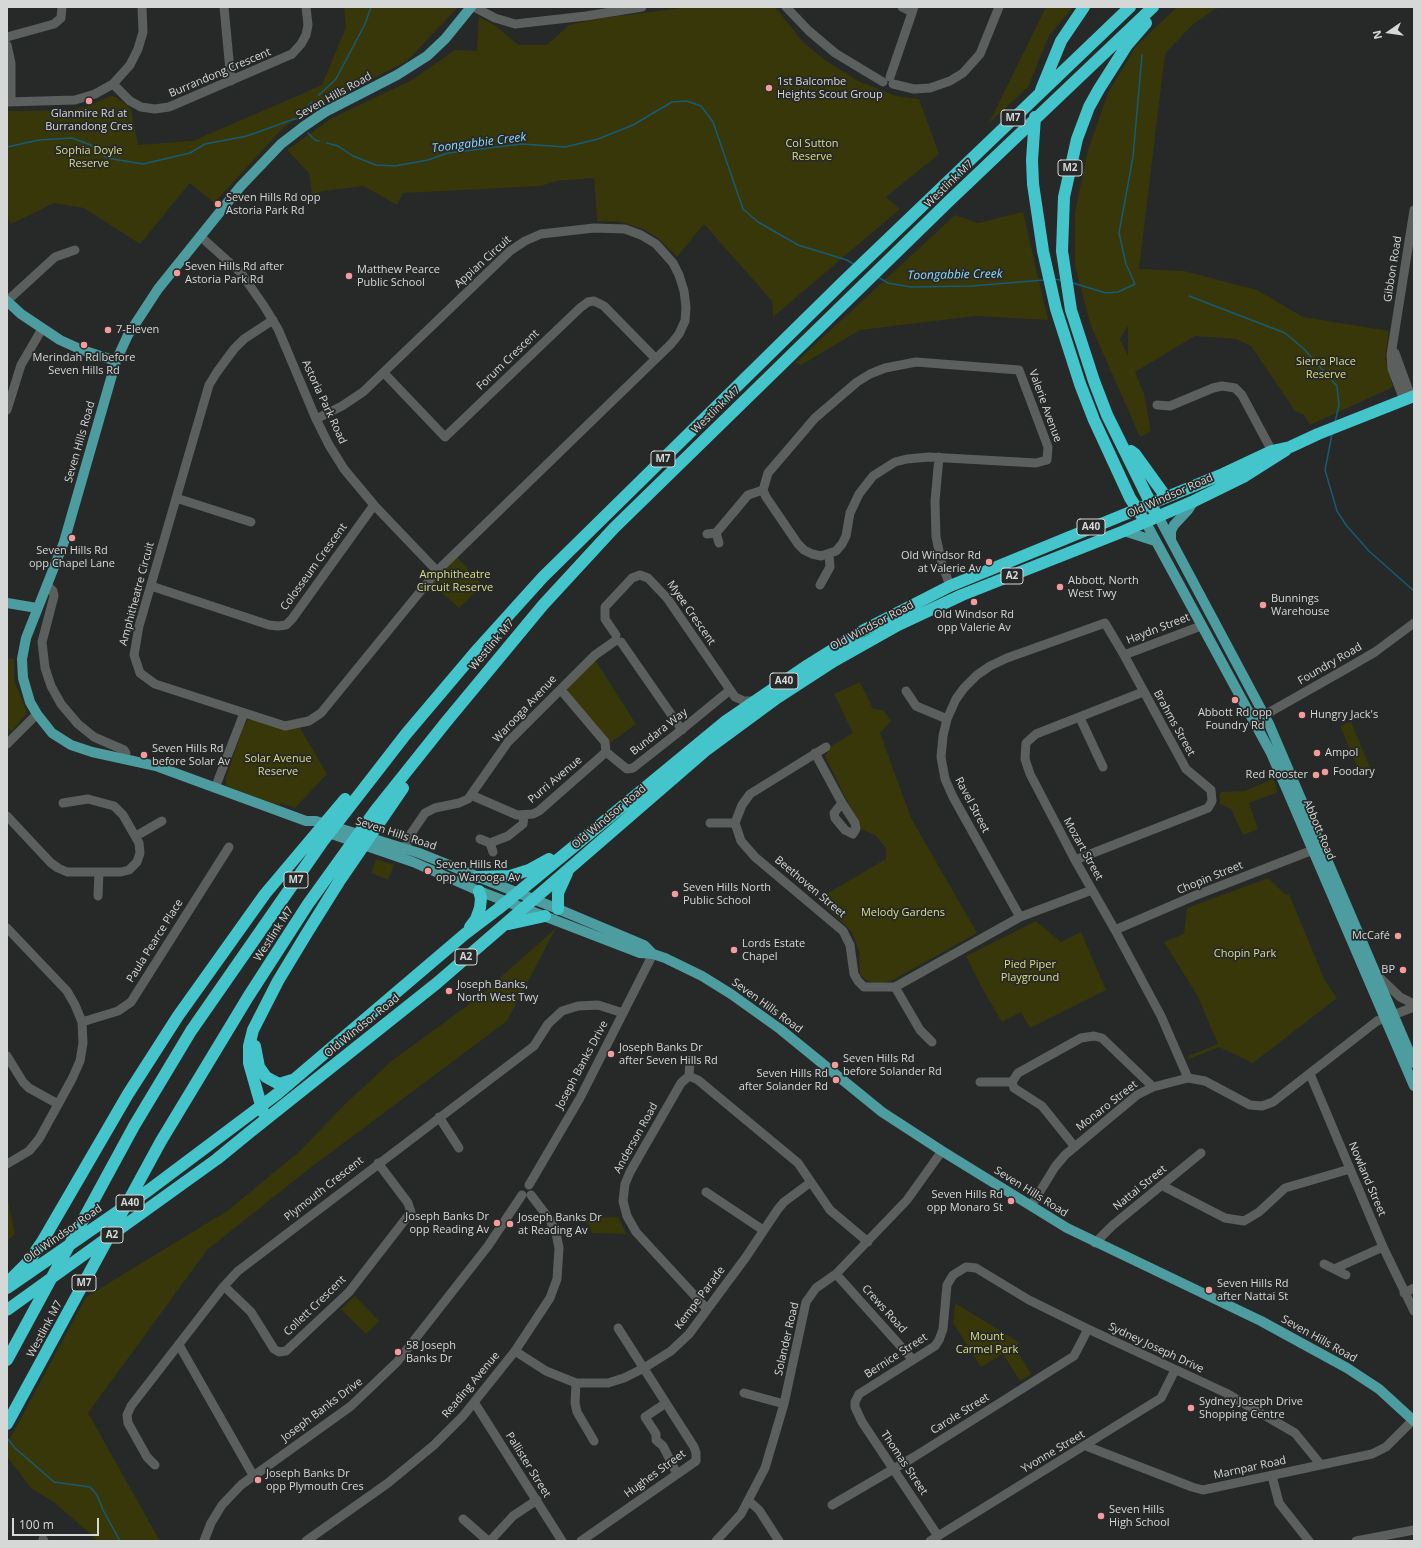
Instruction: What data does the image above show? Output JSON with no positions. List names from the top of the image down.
{
  "streets": {
    "highway": [
      "M7",
      "M2",
      "Westlink M7",
      "Old Windsor Road",
      "A40",
      "A2",
      "Abbott Road"
    ],
    "main road": ["Seven Hills Road"],
    "street": [
      "Burrandong Crescent",
      "Appian Circuit",
      "Gibbon Road",
      "Forum Crescent",
      "Astoria Park Road",
      "Valerie Avenue",
      "Colosseum Crescent",
      "Amphitheatre Circuit",
      "Myee Crescent",
      "Haydn Street",
      "Foundry Road",
      "Warooga Avenue",
      "Brahms Street",
      "Bundara Way",
      "Purri Avenue",
      "Ravel Street",
      "Mozart Street",
      "Chopin Street",
      "Beethoven Street",
      "Paula Pearce Place",
      "Joseph Banks Drive",
      "Monaro Street",
      "Anderson Road",
      "Nowland Street",
      "Nattai Street",
      "Plymouth Crescent",
      "Kempe Parade",
      "Collett Crescent",
      "Crews Road",
      "Solander Road",
      "Sydney Joseph Drive",
      "Bernice Street",
      "Reading Avenue",
      "Carole Street",
      "Yvonne Street",
      "Thomas Street",
      "Pallister Street",
      "Marnpar Road",
      "Hughes Street"
    ]
  },
  "crossings": [
    ["Seven Hills Road", "Astoria Park Road"],
    ["Seven Hills Road", "Old Windsor Road"],
    ["Seven Hills Road", "Joseph Banks Drive"],
    ["Seven Hills Road", "Monaro Street"],
    ["Seven Hills Road", "Nattai Street"],
    ["Seven Hills Road", "Solander Road"],
    ["Seven Hills Road", "Marnpar Road"],
    ["M2", "Old Windsor Road"],
    ["Appian Circuit", "Forum Crescent"],
    ["Appian Circuit", "Astoria Park Road"],
    ["Appian Circuit", "Amphitheatre Circuit"],
    ["Gibbon Road", "Old Windsor Road"],
    ["Astoria Park Road", "Colosseum Crescent"],
    ["Astoria Park Road", "Amphitheatre Circuit"],
    ["Old Windsor Road", "Abbott Road"],
    ["Colosseum Crescent", "Amphitheatre Circuit"],
    ["Myee Crescent", "Warooga Avenue"],
    ["Myee Crescent", "Bundara Way"],
    ["Haydn Street", "Brahms Street"],
    ["Haydn Street", "Abbott Road"],
    ["Foundry Road", "Abbott Road"],
    ["Warooga Avenue", "Bundara Way"],
    ["Warooga Avenue", "Purri Avenue"],
    ["Brahms Street", "Ravel Street"],
    ["Brahms Street", "Mozart Street"],
    ["Bundara Way", "Purri Avenue"],
    ["Ravel Street", "Beethoven Street"],
    ["Abbott Road", "Chopin Street"],
    ["Abbott Road", "Monaro Street"],
    ["Mozart Street", "Chopin Street"],
    ["Mozart Street", "Beethoven Street"],
    ["Mozart Street", "Monaro Street"],
    ["Joseph Banks Drive", "Plymouth Crescent"],
    ["Joseph Banks Drive", "Reading Avenue"],
    ["Monaro Street", "Nowland Street"],
    ["Anderson Road", "Kempe Parade"],
    ["Plymouth Crescent", "Collett Crescent"],
    ["Kempe Parade", "Reading Avenue"],
    ["Kempe Parade", "Hughes Street"],
    ["Crews Road", "Solander Road"],
    ["Crews Road", "Bernice Street"],
    ["Sydney Joseph Drive", "Bernice Street"],
    ["Sydney Joseph Drive", "Carole Street"],
    ["Sydney Joseph Drive", "Yvonne Street"],
    ["Sydney Joseph Drive", "Marnpar Road"],
    ["Bernice Street", "Thomas Street"],
    ["Reading Avenue", "Pallister Street"],
    ["Carole Street", "Thomas Street"],
    ["Yvonne Street", "Thomas Street"],
    ["Yvonne Street", "Marnpar Road"]
  ],
  "water": ["Toongabbie Creek"],
  "parks": [
    "Col Sutton Reserve",
    "Sophia Doyle Reserve",
    "Sierra Place Reserve",
    "Amphitheatre Circuit Reserve",
    "Solar Avenue Reserve",
    "Melody Gardens",
    "Chopin Park",
    "Pied Piper Playground",
    "Mount Carmel Park"
  ],
  "places": [
    "1st Balcombe Heights Scout Group",
    "Glanmire Rd at Burrandong Cres",
    "Seven Hills Rd opp Astoria Park Rd",
    "Seven Hills Rd after Astoria Park Rd",
    "Matthew Pearce Public School",
    "7-Eleven",
    "Merindah Rd before Seven Hills Rd",
    "Seven Hills Rd opp Chapel Lane",
    "Old Windsor Rd at Valerie Av",
    "Abbott, North West Twy",
    "Old Windsor Rd opp Valerie Av",
    "Bunnings Warehouse",
    "Abbott Rd opp Foundry Rd",
    "Hungry Jack's",
    "Ampol",
    "Seven Hills Rd before Solar Av",
    "Foodary",
    "Red Rooster",
    "Seven Hills Rd opp Warooga Av",
    "Seven Hills North Public School",
    "McCafé",
    "Lords Estate Chapel",
    "BP",
    "Joseph Banks, North West Twy",
    "Joseph Banks Dr after Seven Hills Rd",
    "Seven Hills Rd before Solander Rd",
    "Seven Hills Rd after Solander Rd",
    "Seven Hills Rd opp Monaro St",
    "Joseph Banks Dr opp Reading Av",
    "Joseph Banks Dr at Reading Av",
    "Seven Hills Rd after Nattai St",
    "58 Joseph Banks Dr",
    "Sydney Joseph Drive Shopping Centre",
    "Joseph Banks Dr opp Plymouth Cres",
    "Seven Hills High School"
  ],
  "scale_bar": "100 m",
  "north": "left"
}
